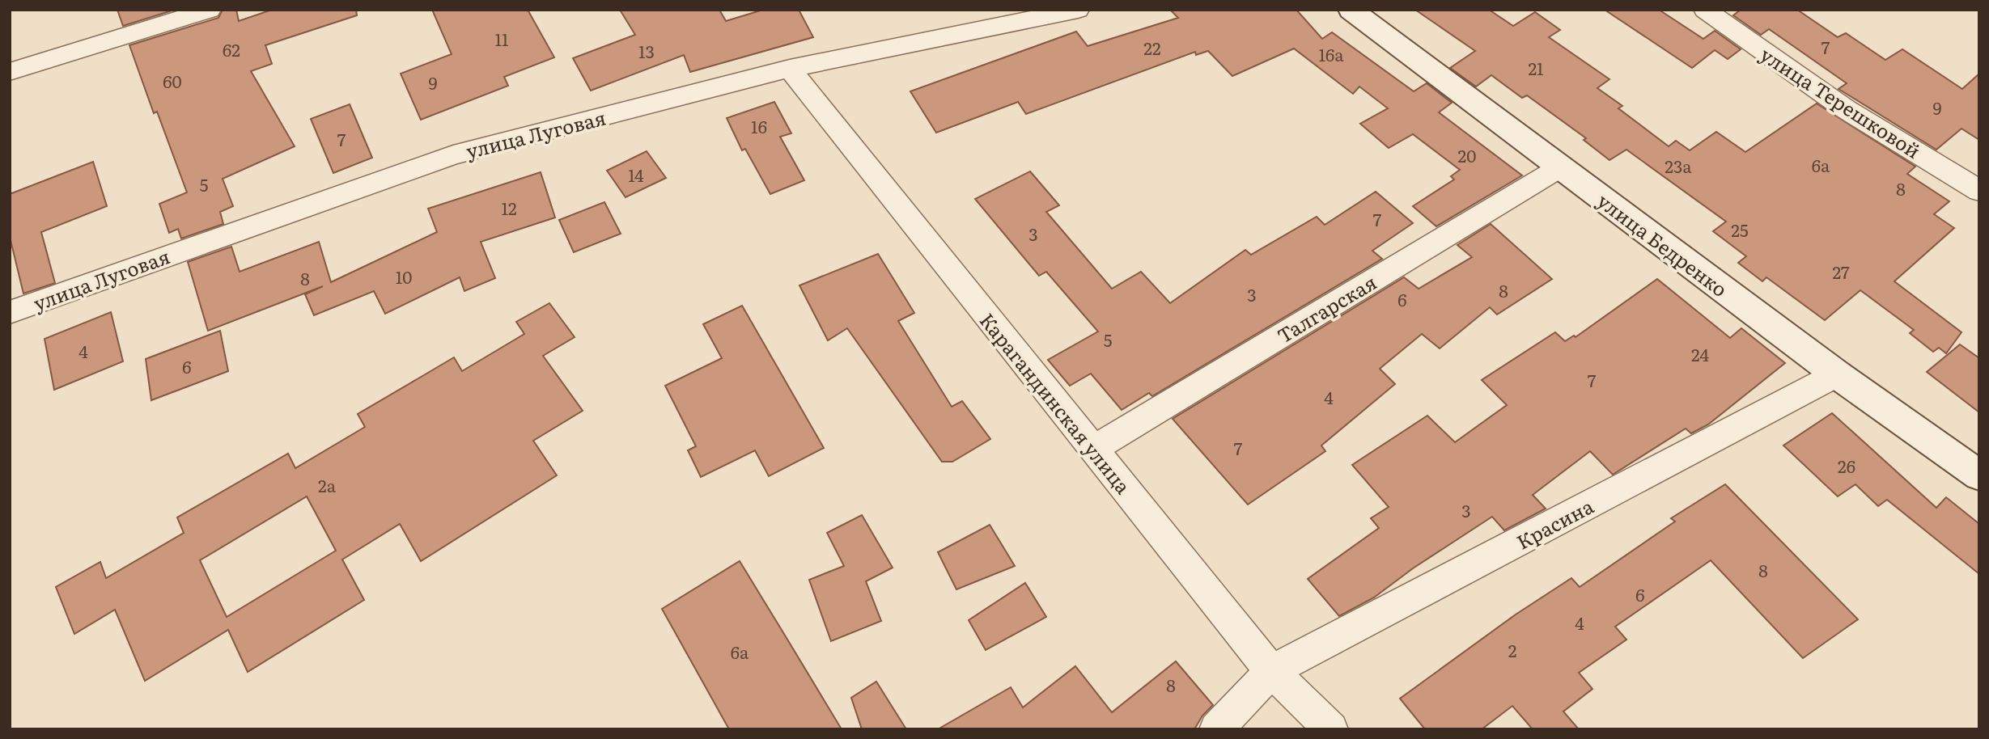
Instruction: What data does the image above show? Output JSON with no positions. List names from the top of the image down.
{
  "streets": {
    "street": [
      "улица Терешковой",
      "улица Луговая",
      "улица Бедренко",
      "Талгарская",
      "Карагандинская улица",
      "Красина"
    ]
  },
  "crossings": [
    ["улица Луговая", "Карагандинская улица"],
    ["улица Бедренко", "Талгарская"],
    ["улица Бедренко", "Красина"],
    ["Талгарская", "Карагандинская улица"],
    ["Карагандинская улица", "Красина"]
  ],
  "house_numbers": [
    "11",
    "7",
    "22",
    "62",
    "13",
    "16а",
    "21",
    "60",
    "9",
    "9",
    "16",
    "7",
    "20",
    "6а",
    "23а",
    "14",
    "5",
    "8",
    "12",
    "7",
    "25",
    "3",
    "27",
    "10",
    "8",
    "8",
    "3",
    "6",
    "5",
    "4",
    "24",
    "6",
    "7",
    "4",
    "7",
    "26",
    "2а",
    "3",
    "8",
    "6",
    "4",
    "2",
    "6а",
    "8"
  ]
}
